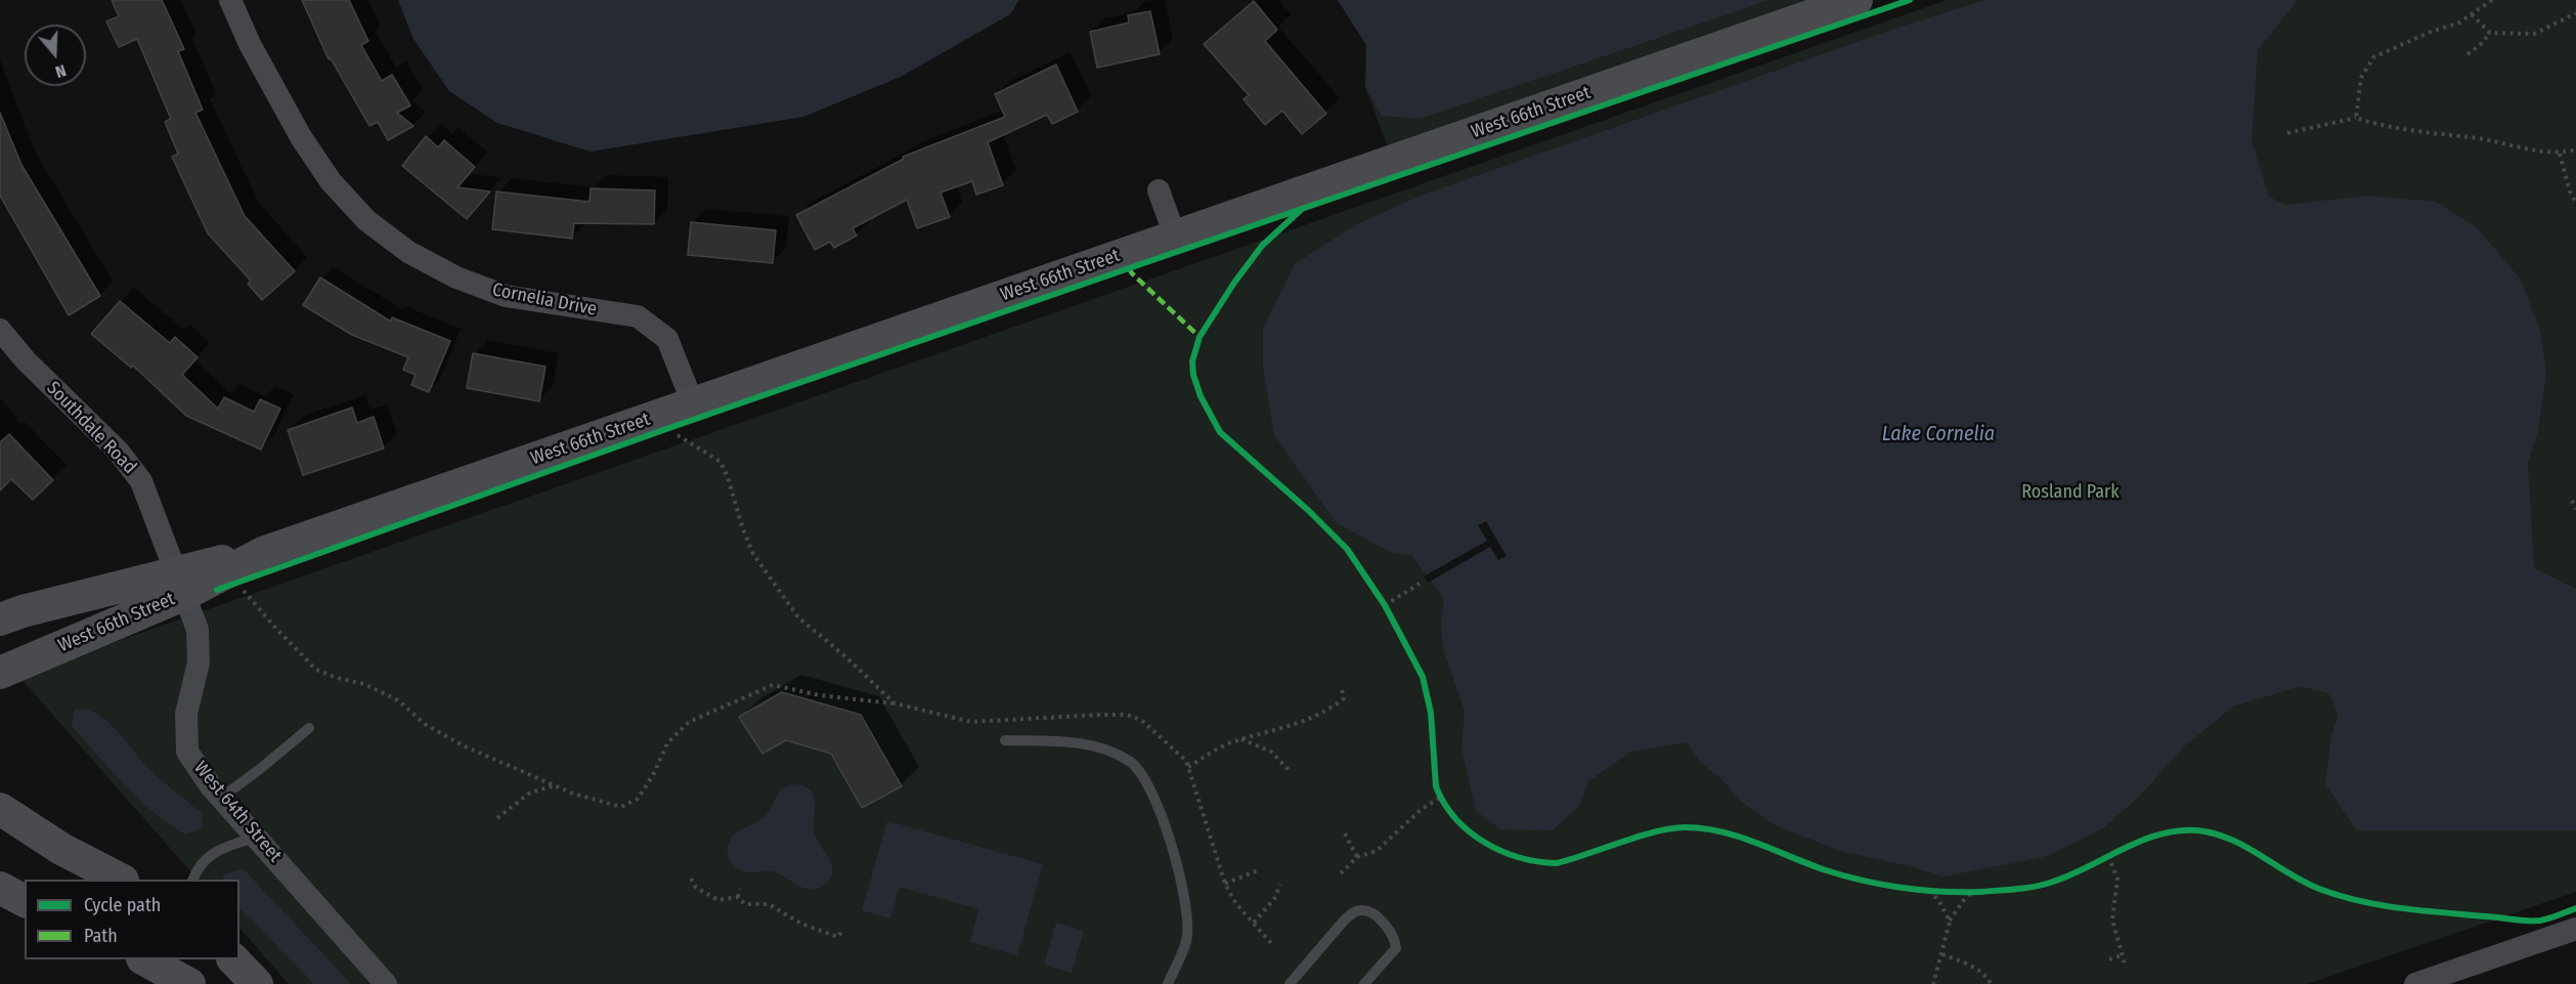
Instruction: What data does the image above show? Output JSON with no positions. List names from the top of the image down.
{
  "streets": {
    "street": [
      "West 66th Street",
      "Cornelia Drive",
      "Southdale Road",
      "West 64th Street"
    ]
  },
  "crossings": [
    ["West 66th Street", "Cornelia Drive"],
    ["West 66th Street", "Southdale Road"],
    ["West 66th Street", "West 64th Street"],
    ["Southdale Road", "West 64th Street"]
  ],
  "water": ["Lake Cornelia"],
  "parks": ["Rosland Park"],
  "legend": ["Cycle path", "Path"],
  "north": "bottom"
}
